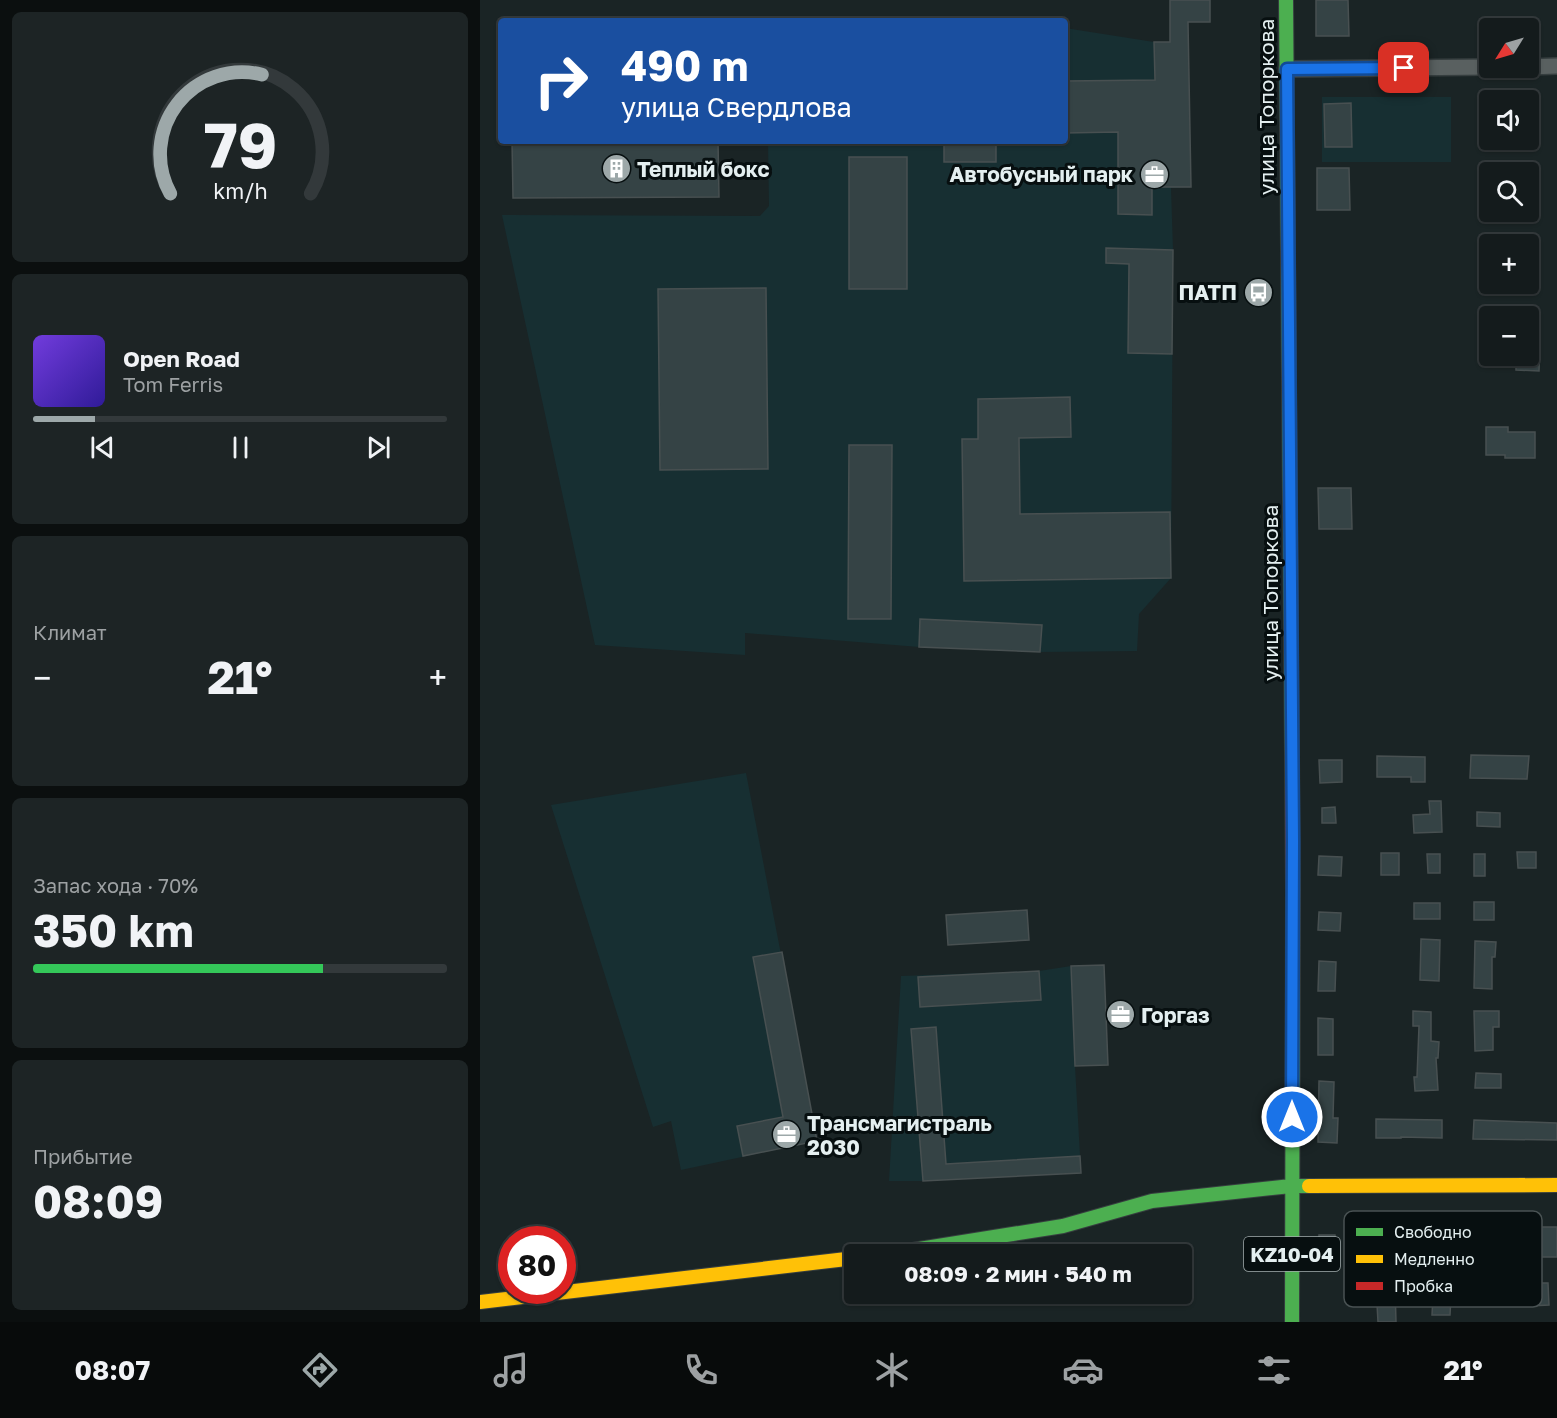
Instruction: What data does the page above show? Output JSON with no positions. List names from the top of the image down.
{
  "streets": {
    "main road": ["улица Топоркова", "KZ10-04"]
  },
  "crossings": [
    ["улица Топоркова", "KZ10-04"]
  ],
  "places": {
    "building": ["Теплый бокс"],
    "office": ["Автобусный парк", "Горгаз", "Трансмагистраль 2030"],
    "bus stop": ["ПАТП"]
  },
  "legend": ["Свободно", "Медленно", "Пробка"],
  "north": "bottom left",
  "page": {
    "map_buttons": ["+", "−"],
    "turn": ["490 m", "улица Свердлова"],
    "song": ["Open Road", "Tom Ferris"],
    "tile": [
      "Климат",
      ["Запас хода · 70%", "350 km"],
      ["Прибытие", "08:09"]
    ],
    "heat": ["−", "21°", "+"],
    "limit": "80",
    "trip": "08:09 · 2 мин · 540 m",
    "tabs": ["08:07", "21°"],
    "gauge": ["79", "km/h"]
  }
}
